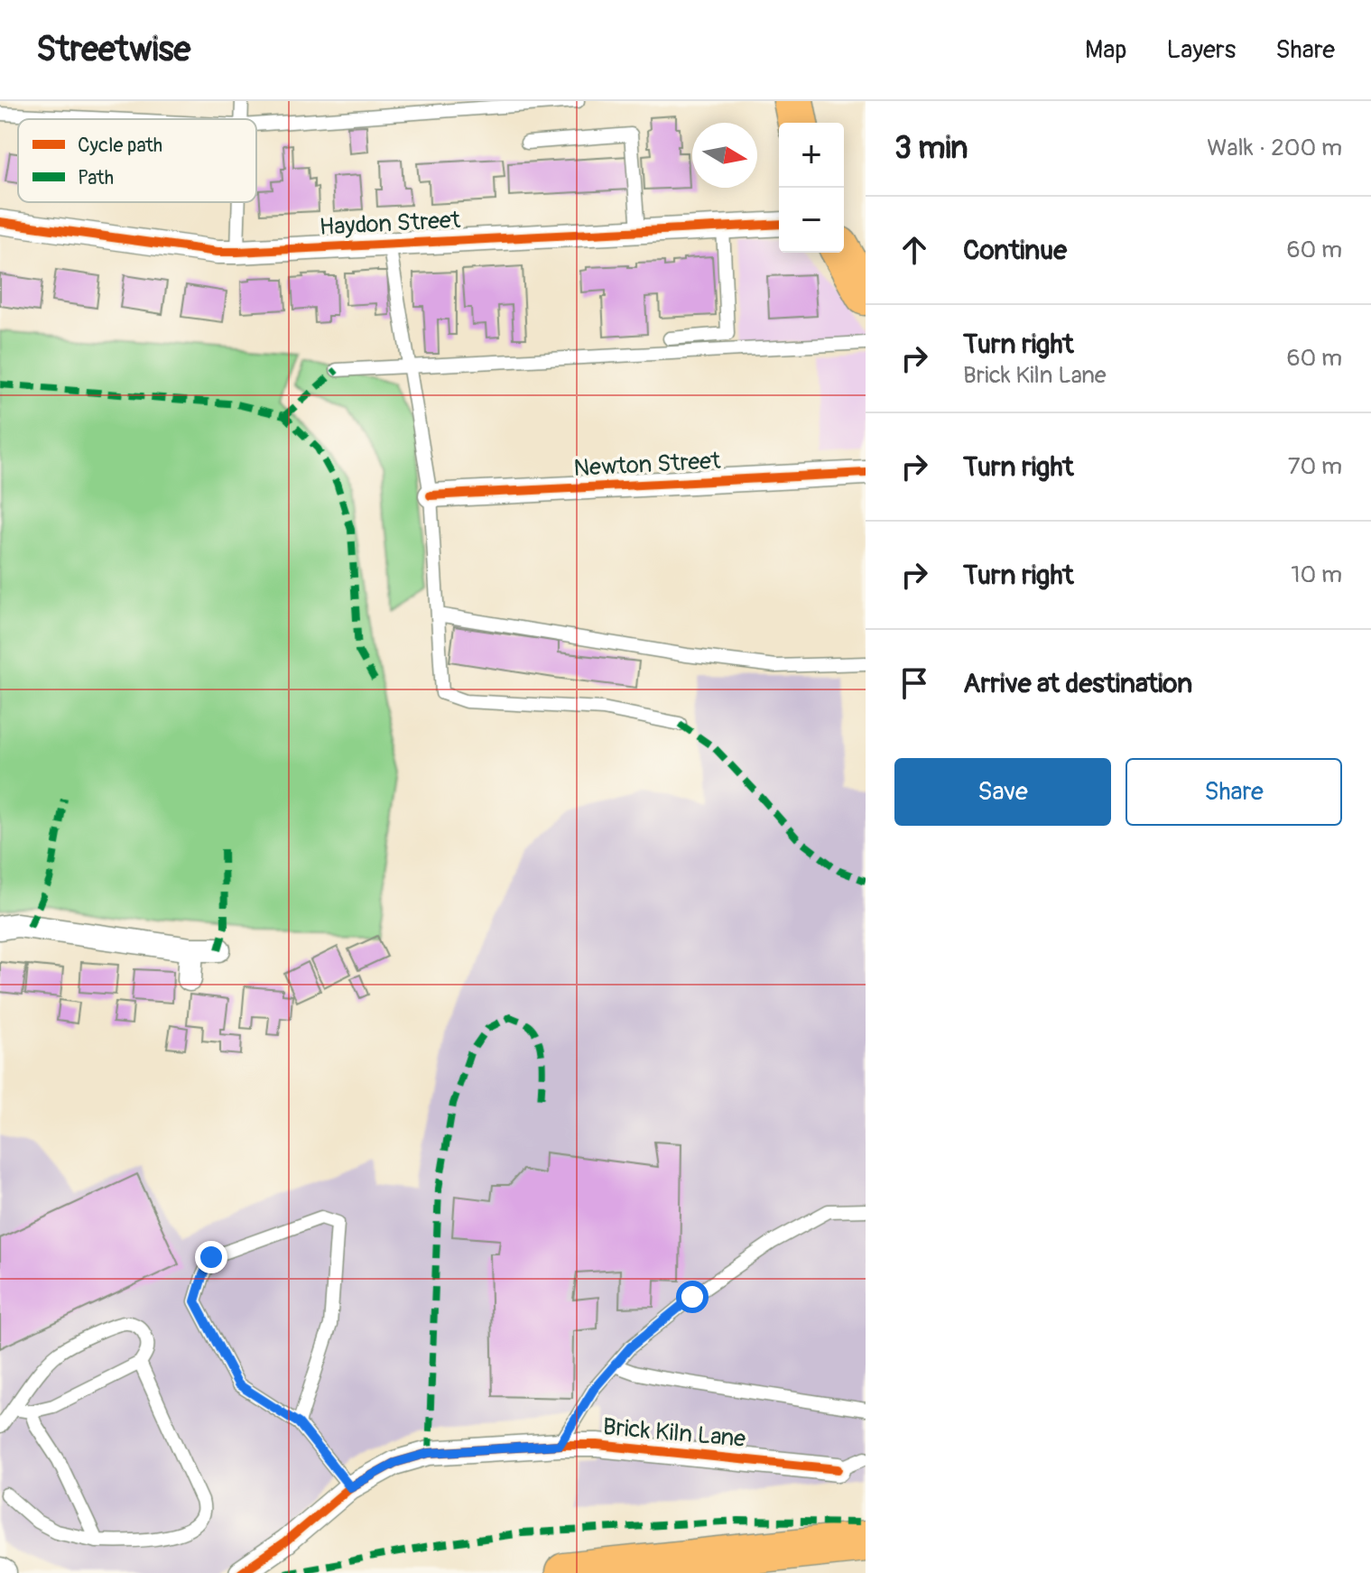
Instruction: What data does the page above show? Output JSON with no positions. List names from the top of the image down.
{
  "streets": {
    "street": ["Haydon Street", "Newton Street", "Brick Kiln Lane"]
  },
  "legend": ["Cycle path", "Path"],
  "north": "right",
  "page": {
    "header": "Streetwise",
    "nav": ["Map", "Layers", "Share"],
    "heading": ["3 min", "Walk · 200 m"],
    "map_buttons": ["+", "−"],
    "list": [
      ["Continue", "60 m"],
      ["Turn right", "Brick Kiln Lane", "60 m"],
      ["Turn right", "70 m"],
      ["Turn right", "10 m"],
      "Arrive at destination"
    ],
    "buttons": ["Save", "Share"]
  }
}
